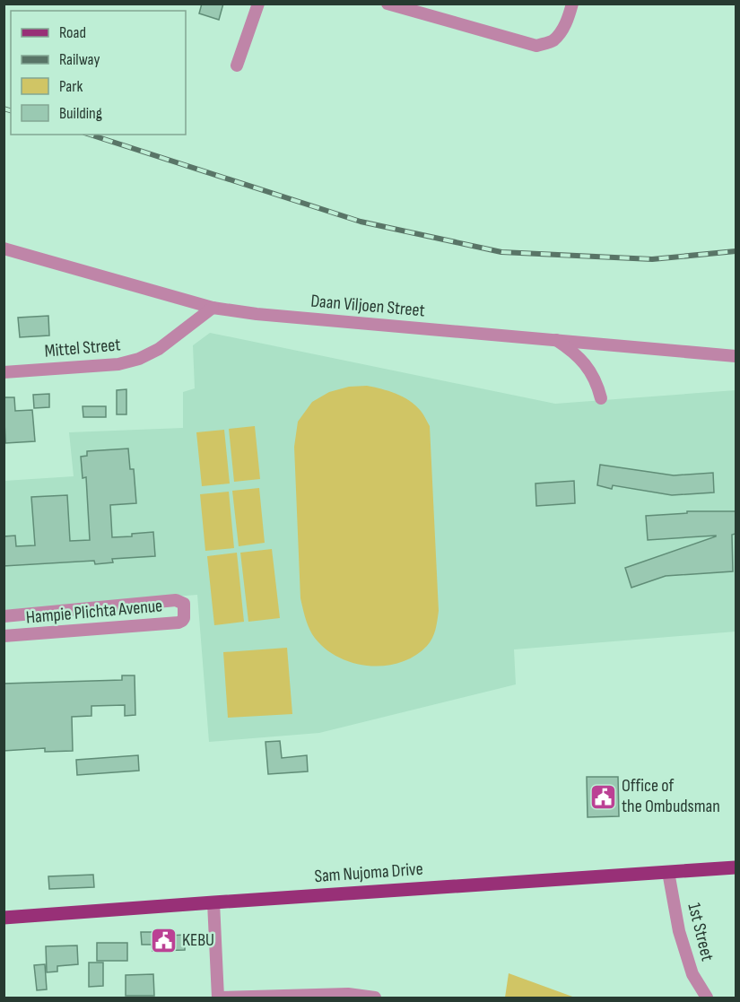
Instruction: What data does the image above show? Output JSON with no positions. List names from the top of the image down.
{
  "streets": {
    "main road": ["Sam Nujoma Drive"],
    "street": [
      "Daan Viljoen Street",
      "Mittel Street",
      "Hampie Plichta Avenue",
      "1st Street"
    ]
  },
  "crossings": [
    ["Daan Viljoen Street", "Mittel Street"],
    ["Sam Nujoma Drive", "1st Street"]
  ],
  "places": {
    "public building": ["Office of the Ombudsman", "KEBU"]
  },
  "legend": [
    "Road",
    "Railway",
    "Park",
    "Building"
  ]
}
